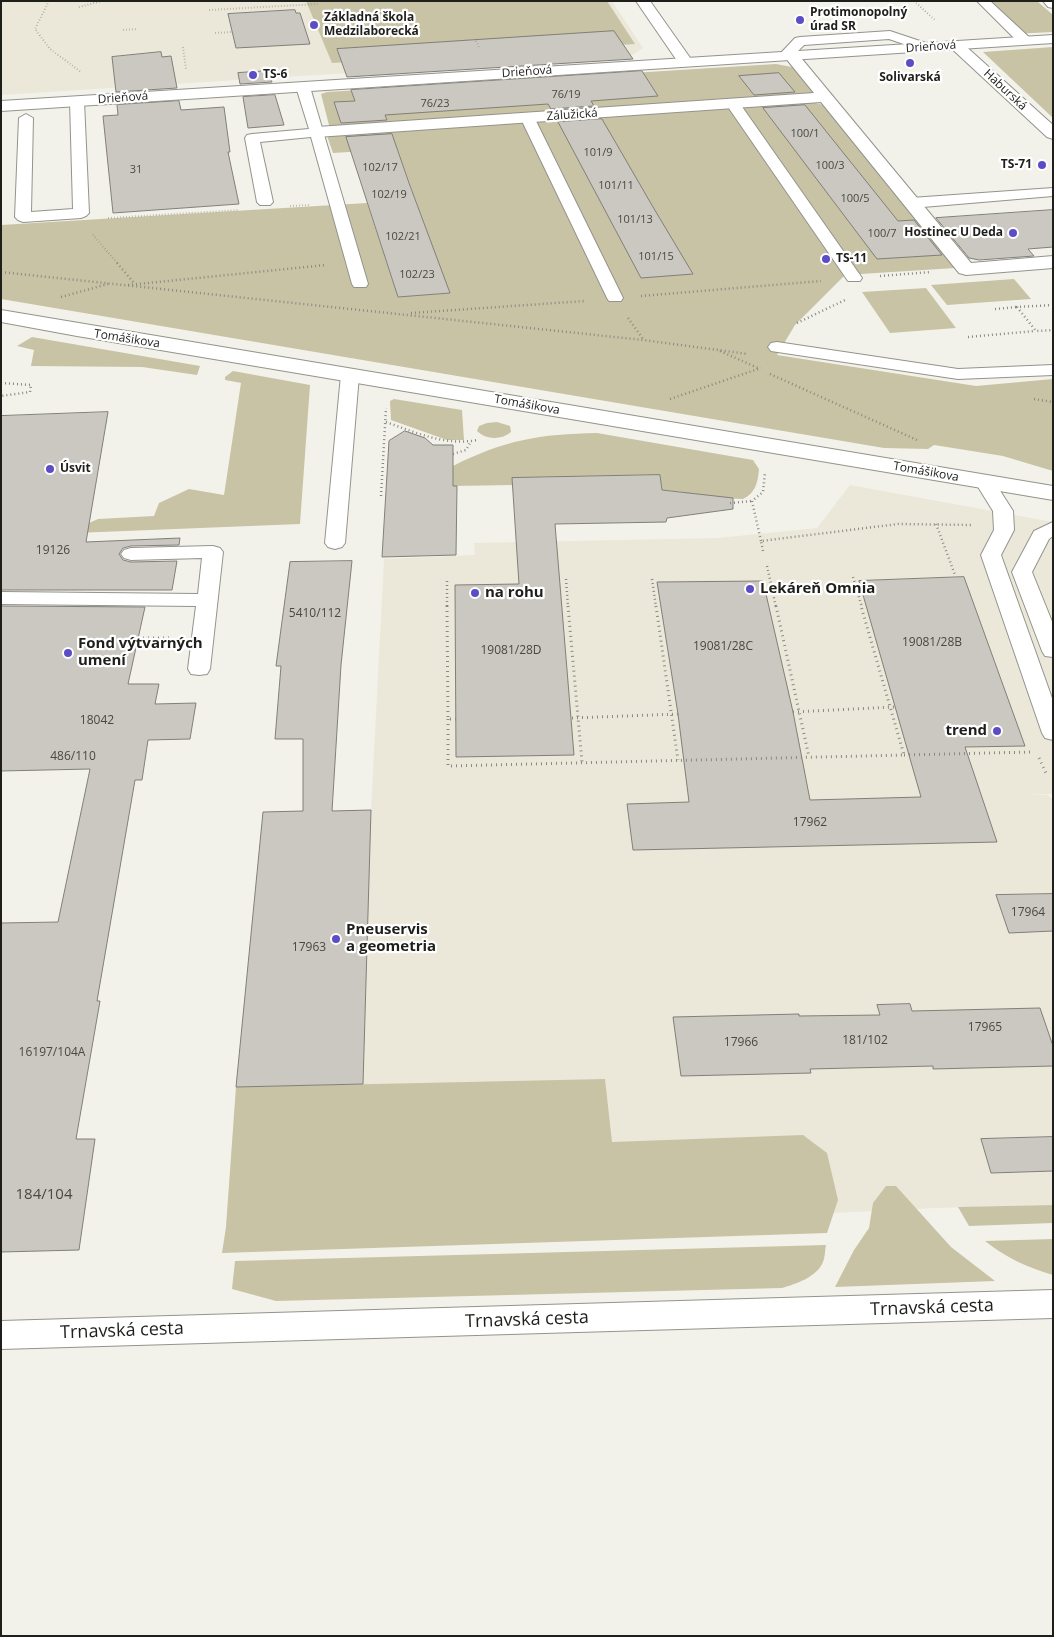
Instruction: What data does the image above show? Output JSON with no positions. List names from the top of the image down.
{
  "streets": {
    "street": [
      "Drieňová",
      "Haburská",
      "Zálužická",
      "Tomášikova",
      "Trnavská cesta"
    ]
  },
  "crossings": [
    ["Drieňová", "Haburská"]
  ],
  "places": [
    "Protimonopolný úrad SR",
    "Základná škola Medzilaborecká",
    "Solivarská",
    "TS-6",
    "TS-71",
    "Hostinec U Deda",
    "TS-11",
    "Úsvit",
    "Lekáreň Omnia",
    "na rohu",
    "Fond výtvarných umení",
    "trend",
    "Pneuservis a geometria"
  ],
  "house_numbers": [
    "76/19",
    "76/23",
    "100/1",
    "101/9",
    "100/3",
    "102/17",
    "31",
    "101/11",
    "102/19",
    "100/5",
    "101/13",
    "100/7",
    "102/21",
    "101/15",
    "102/23",
    "19126",
    "5410/112",
    "19081/28B",
    "19081/28C",
    "19081/28D",
    "18042",
    "486/110",
    "17962",
    "17964",
    "17963",
    "17965",
    "181/102",
    "17966",
    "16197/104A",
    "184/104"
  ]
}
